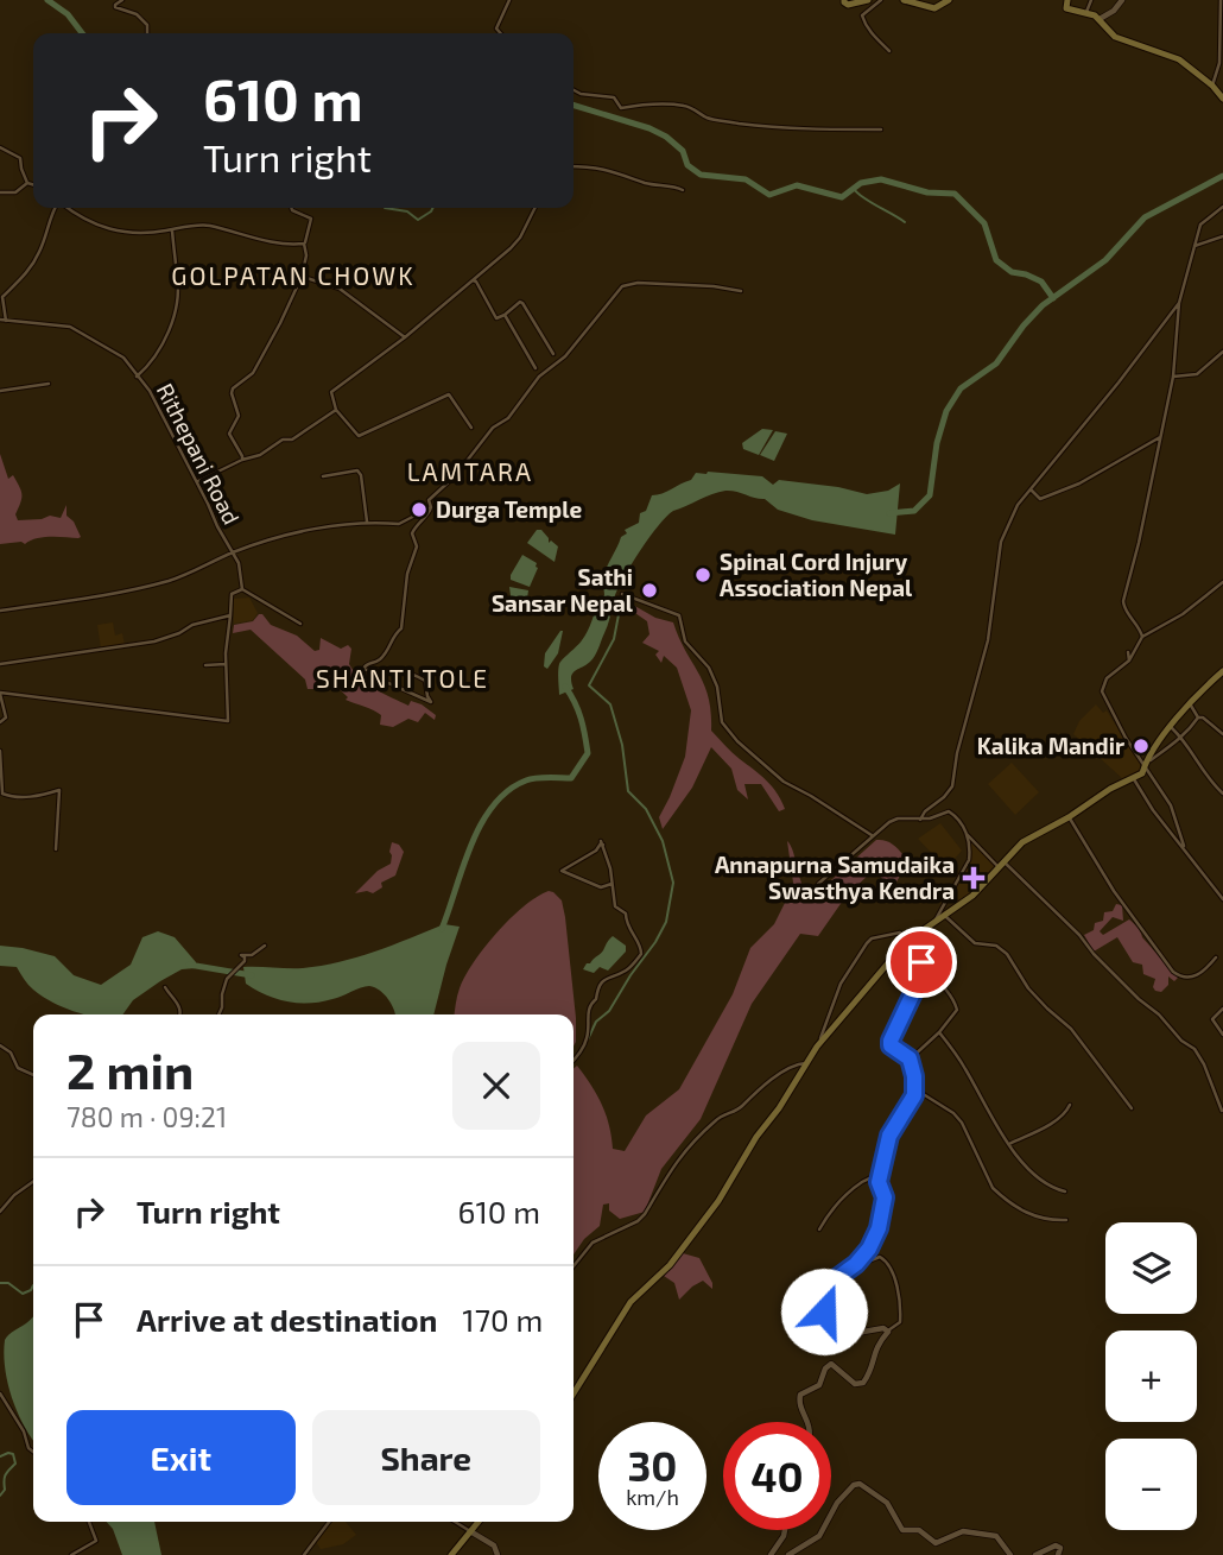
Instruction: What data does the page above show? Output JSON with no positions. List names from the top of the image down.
{
  "streets": {
    "street": ["Rithepani Road"]
  },
  "districts": ["GOLPATAN CHOWK", "LAMTARA", "SHANTI TOLE"],
  "places": {
    "other": [
      "Durga Temple",
      "Spinal Cord Injury Association Nepal",
      "Sathi Sansar Nepal",
      "Kalika Mandir"
    ],
    "health": ["Annapurna Samudaika Swasthya Kendra"]
  },
  "page": {
    "turn": ["610 m", "Turn right"],
    "heading": ["2 min", "780 m · 09:21"],
    "list": [
      {
        "name": "Turn right",
        "value": "610 m"
      },
      {
        "name": "Arrive at destination",
        "value": "170 m"
      }
    ],
    "map_buttons": ["+", "−"],
    "buttons": ["Exit", "Share"],
    "speed": "30 km/h",
    "limit": "40"
  }
}
